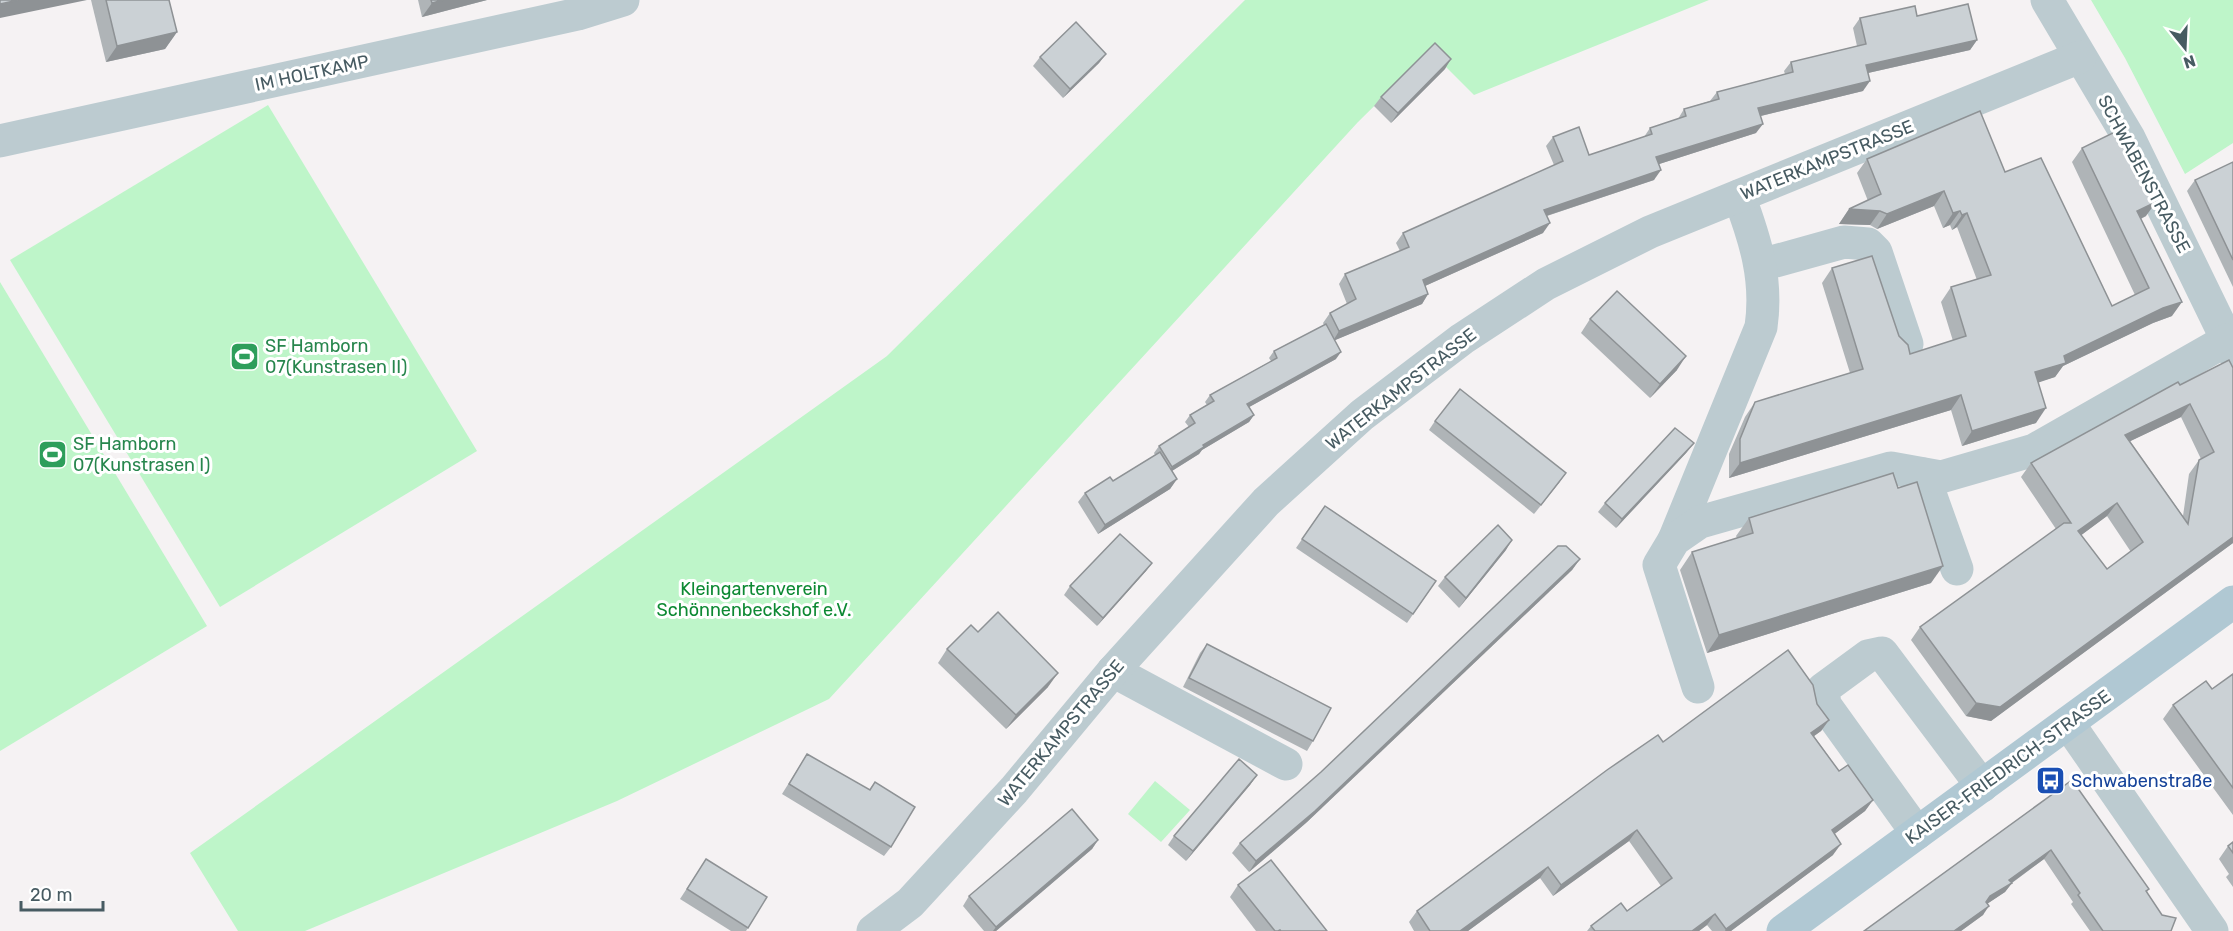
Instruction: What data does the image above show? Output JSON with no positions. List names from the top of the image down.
{
  "streets": {
    "main road": ["KAISER-FRIEDRICH-STRASSE"],
    "street": ["IM HOLTKAMP", "WATERKAMPSTRASSE", "SCHWABENSTRASSE"]
  },
  "crossings": [
    ["WATERKAMPSTRASSE", "SCHWABENSTRASSE"]
  ],
  "parks": ["Kleingartenverein Schönnenbeckshof e.V."],
  "places": {
    "sports": ["SF Hamborn 07(Kunstrasen II)", "SF Hamborn 07(Kunstrasen I)"],
    "bus stop": ["Schwabenstraße"]
  },
  "scale_bar": "20 m",
  "north": "bottom"
}
